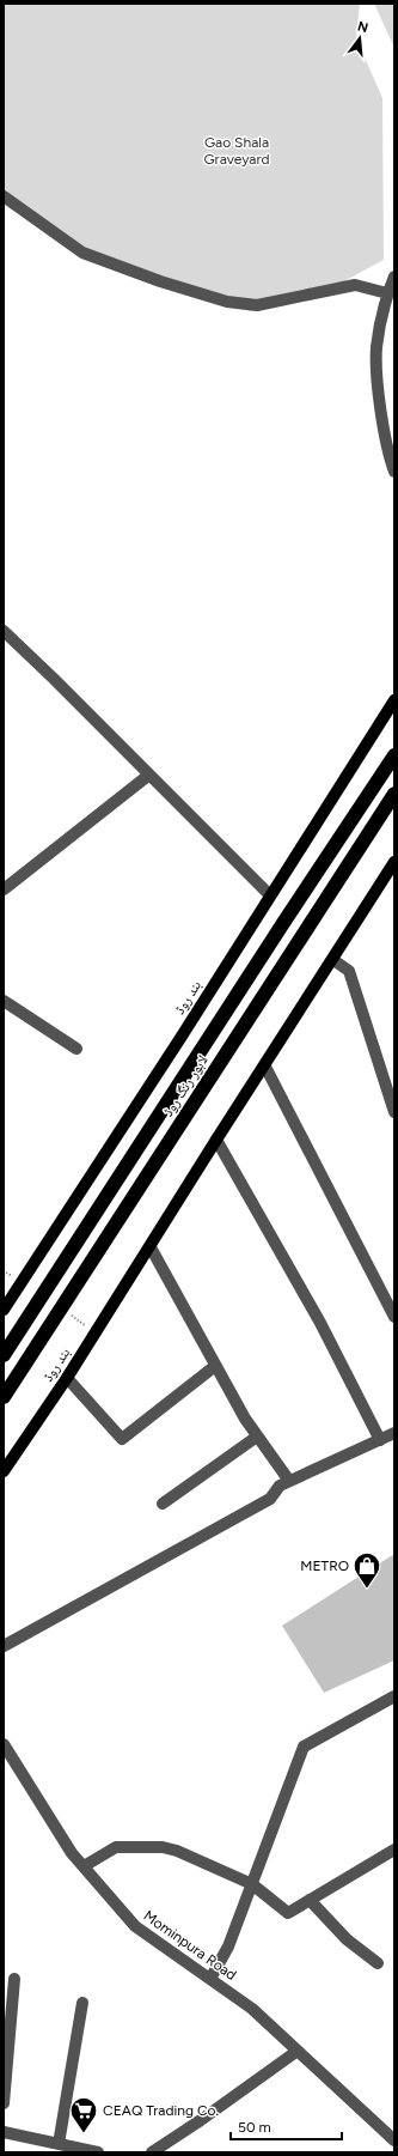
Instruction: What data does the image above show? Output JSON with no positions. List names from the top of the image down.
{
  "streets": {
    "highway": ["لاہور رنگ روڈ"],
    "main road": ["بند روڈ"],
    "street": ["Mominpura Road"]
  },
  "parks": ["Gao Shala Graveyard"],
  "places": {
    "shop": ["METRO"],
    "supermarket": ["CEAQ Trading Co."]
  },
  "scale_bar": "50 m",
  "north": "top"
}
